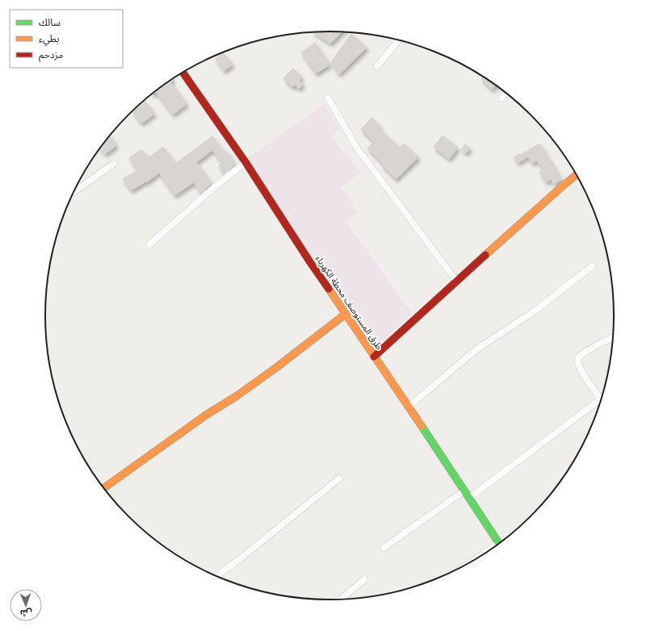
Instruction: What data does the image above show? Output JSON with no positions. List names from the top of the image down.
{
  "streets": {
    "street": ["طرق المستوصف محطة الكهرباء"]
  },
  "legend": ["سالك", "بطيء", "مزدحم"],
  "north": "bottom"
}
